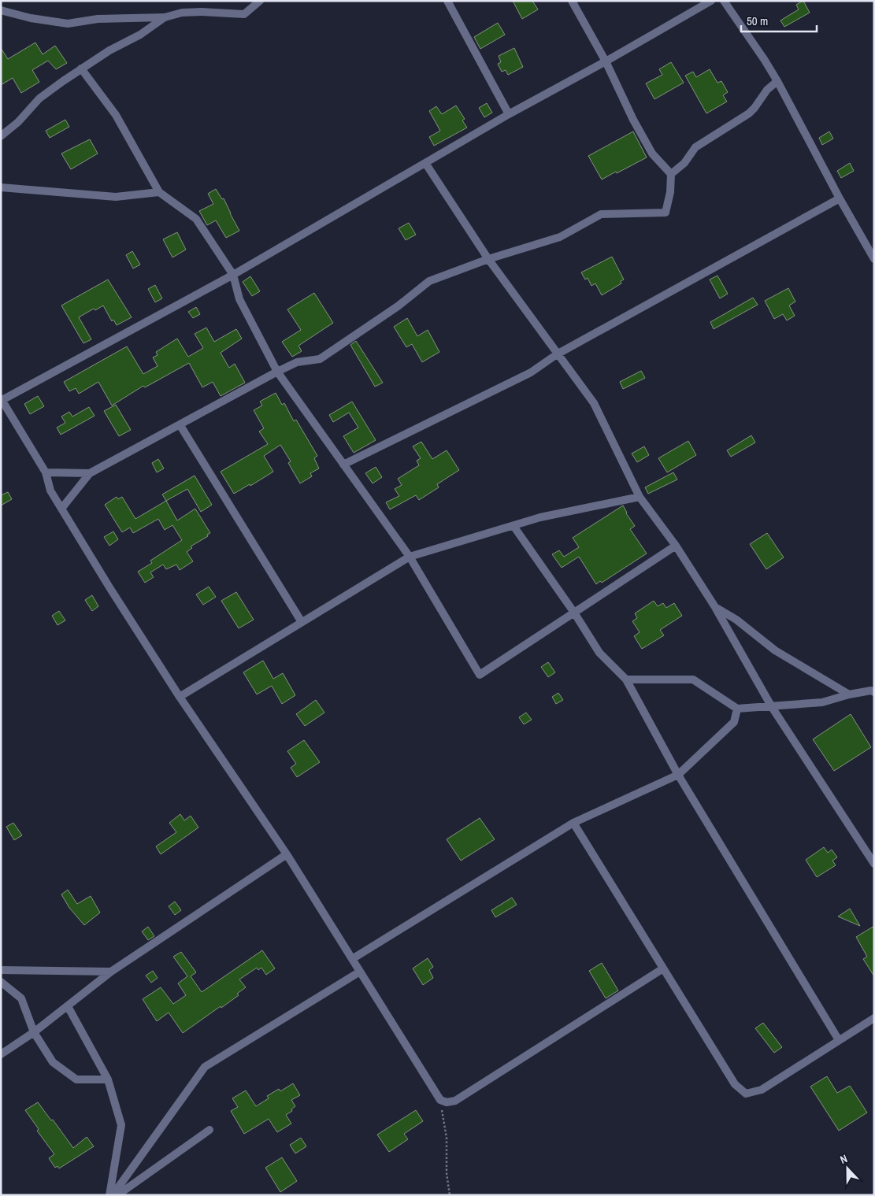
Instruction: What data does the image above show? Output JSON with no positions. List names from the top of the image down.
{
  "scale_bar": "50 m",
  "north": "top"
}
